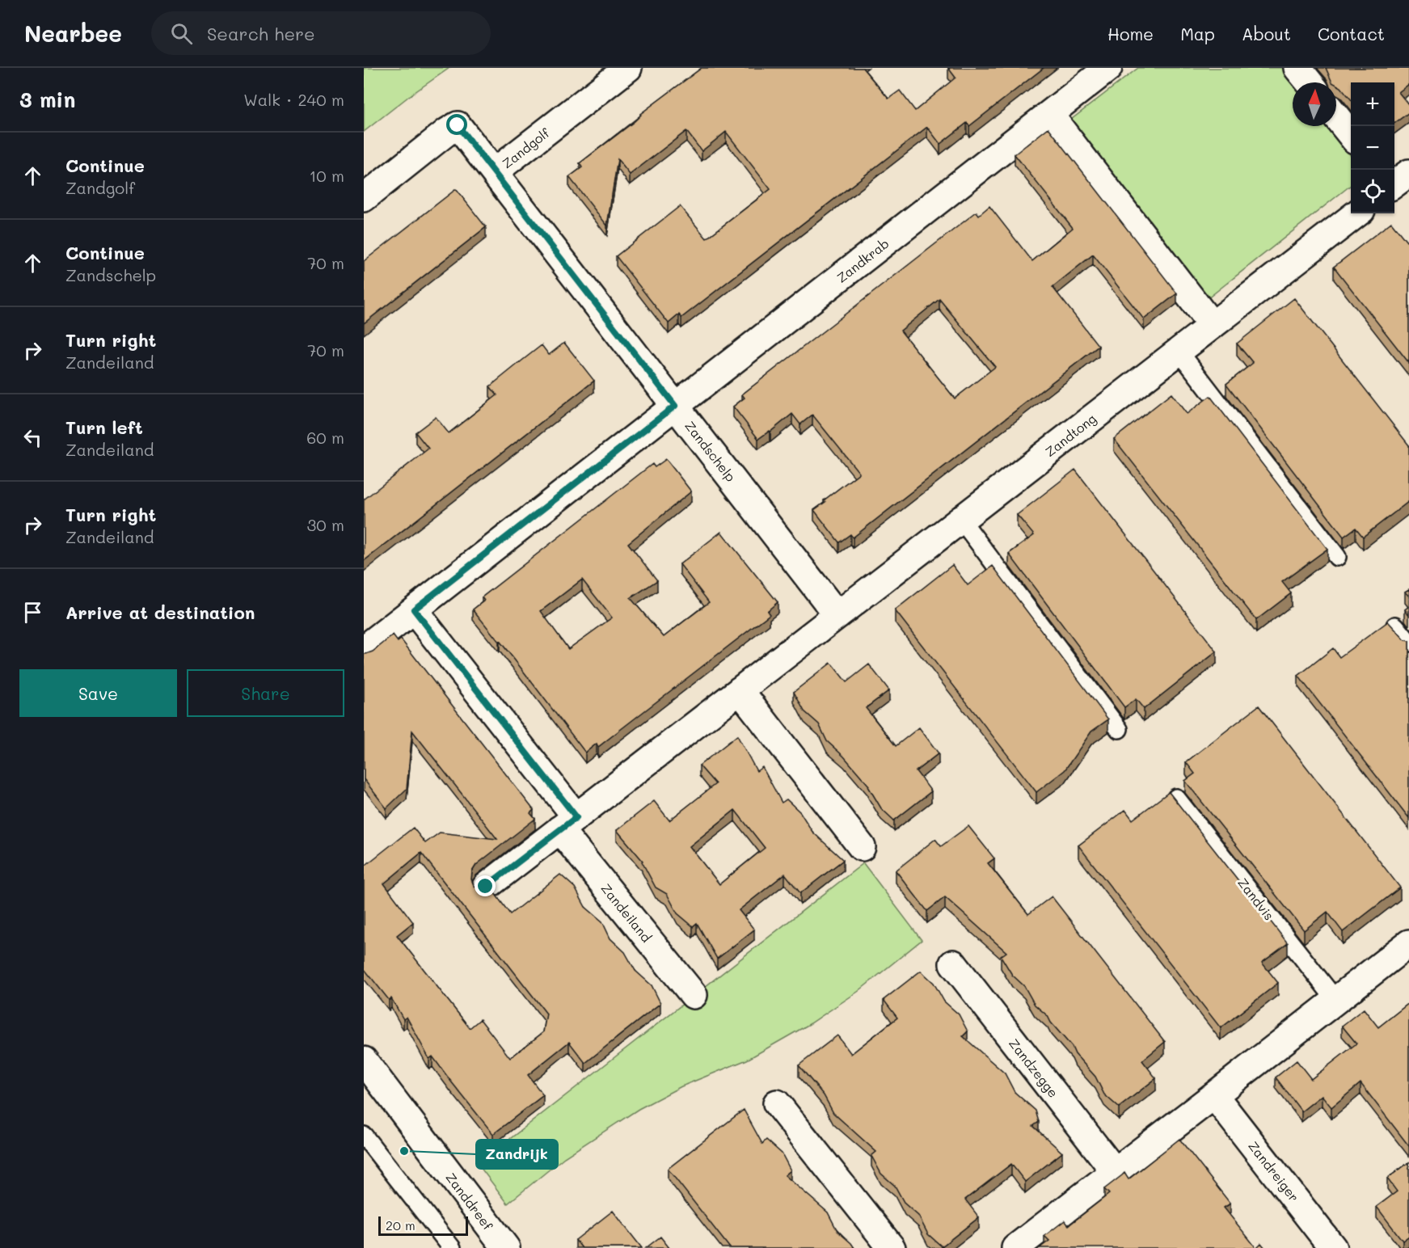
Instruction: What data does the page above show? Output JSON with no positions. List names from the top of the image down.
{
  "streets": {
    "street": [
      "Zandgolf",
      "Zandkrab",
      "Zandtong",
      "Zandschelp",
      "Zandeiland",
      "Zandzegge",
      "Zandreiger",
      "Zanddreef"
    ],
    "lane": ["Zandvis"]
  },
  "crossings": [
    ["Zandgolf", "Zandschelp"],
    ["Zandkrab", "Zandschelp"],
    ["Zandtong", "Zandschelp"]
  ],
  "places": ["Zandrijk"],
  "scale_bar": "20 m",
  "north": "top",
  "page": {
    "header": "Nearbee",
    "search": "Search here",
    "nav": [
      "Home",
      "Map",
      "About",
      "Contact"
    ],
    "heading": ["3 min", "Walk · 240 m"],
    "map_buttons": ["+", "−"],
    "list": [
      ["Continue", "Zandgolf", "10 m"],
      ["Continue", "Zandschelp", "70 m"],
      ["Turn right", "Zandeiland", "70 m"],
      ["Turn left", "Zandeiland", "60 m"],
      ["Turn right", "Zandeiland", "30 m"],
      "Arrive at destination"
    ],
    "buttons": ["Save", "Share"],
    "scale": "20 m"
  }
}
